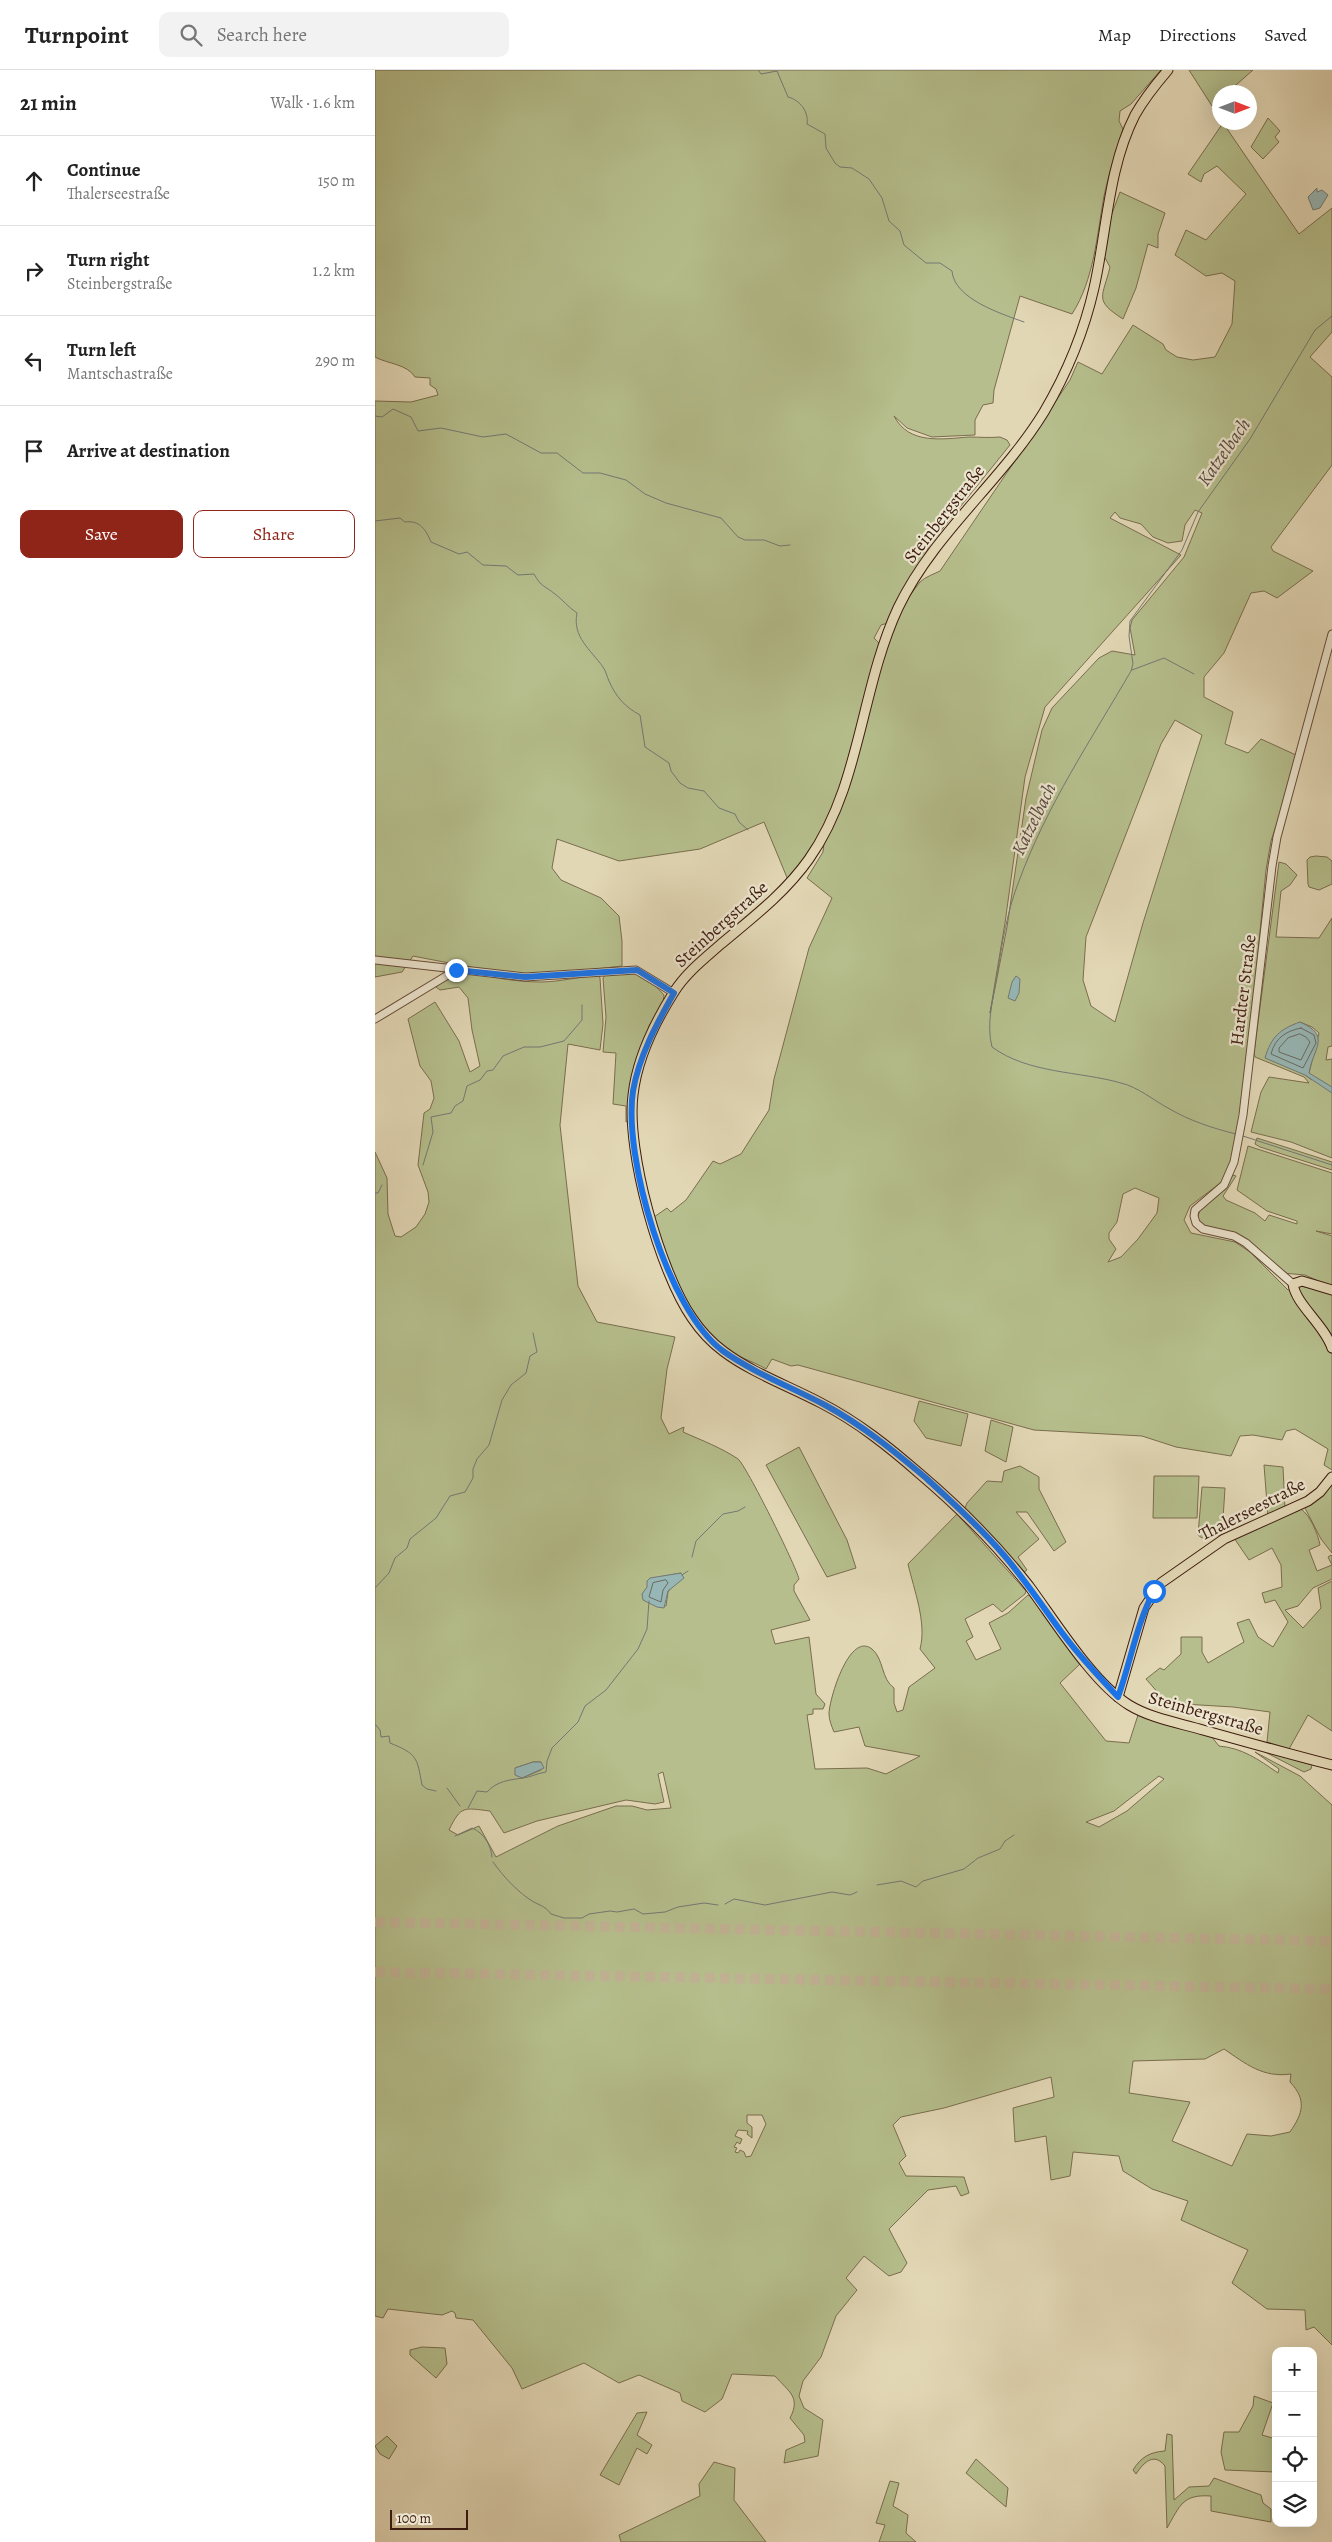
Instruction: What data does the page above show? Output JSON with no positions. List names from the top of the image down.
{
  "streets": {
    "main road": ["Steinbergstraße", "Thalerseestraße"],
    "street": ["Hardter Straße"]
  },
  "crossings": [
    ["Steinbergstraße", "Thalerseestraße"]
  ],
  "water": ["Katzelbach"],
  "scale_bar": "100 m",
  "north": "right",
  "page": {
    "header": "Turnpoint",
    "search": "Search here",
    "nav": ["Map", "Directions", "Saved"],
    "heading": ["21 min", "Walk · 1.6 km"],
    "list": [
      ["Continue", "Thalerseestraße", "150 m"],
      ["Turn right", "Steinbergstraße", "1.2 km"],
      ["Turn left", "Mantschastraße", "290 m"],
      "Arrive at destination"
    ],
    "buttons": ["Save", "Share"],
    "map_buttons": ["+", "−"],
    "scale": "100 m"
  }
}
